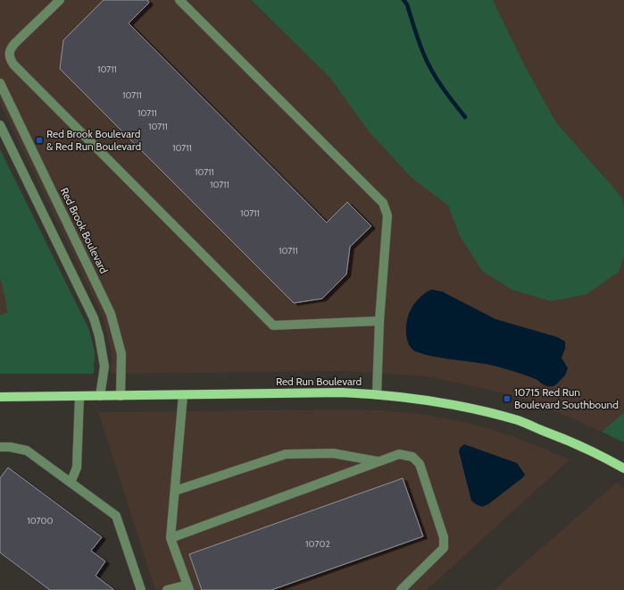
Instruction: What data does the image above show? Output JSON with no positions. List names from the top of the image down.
{
  "streets": {
    "main road": ["Red Run Boulevard"],
    "street": ["Red Brook Boulevard"]
  },
  "crossings": [
    ["Red Brook Boulevard", "Red Run Boulevard"]
  ],
  "places": {
    "transit": ["Red Brook Boulevard & Red Run Boulevard", "10715 Red Run Boulevard Southbound"]
  },
  "house_numbers": [
    "10711",
    "10711",
    "10711",
    "10711",
    "10711",
    "10711",
    "10711",
    "10711",
    "10711",
    "10700",
    "10702"
  ]
}
